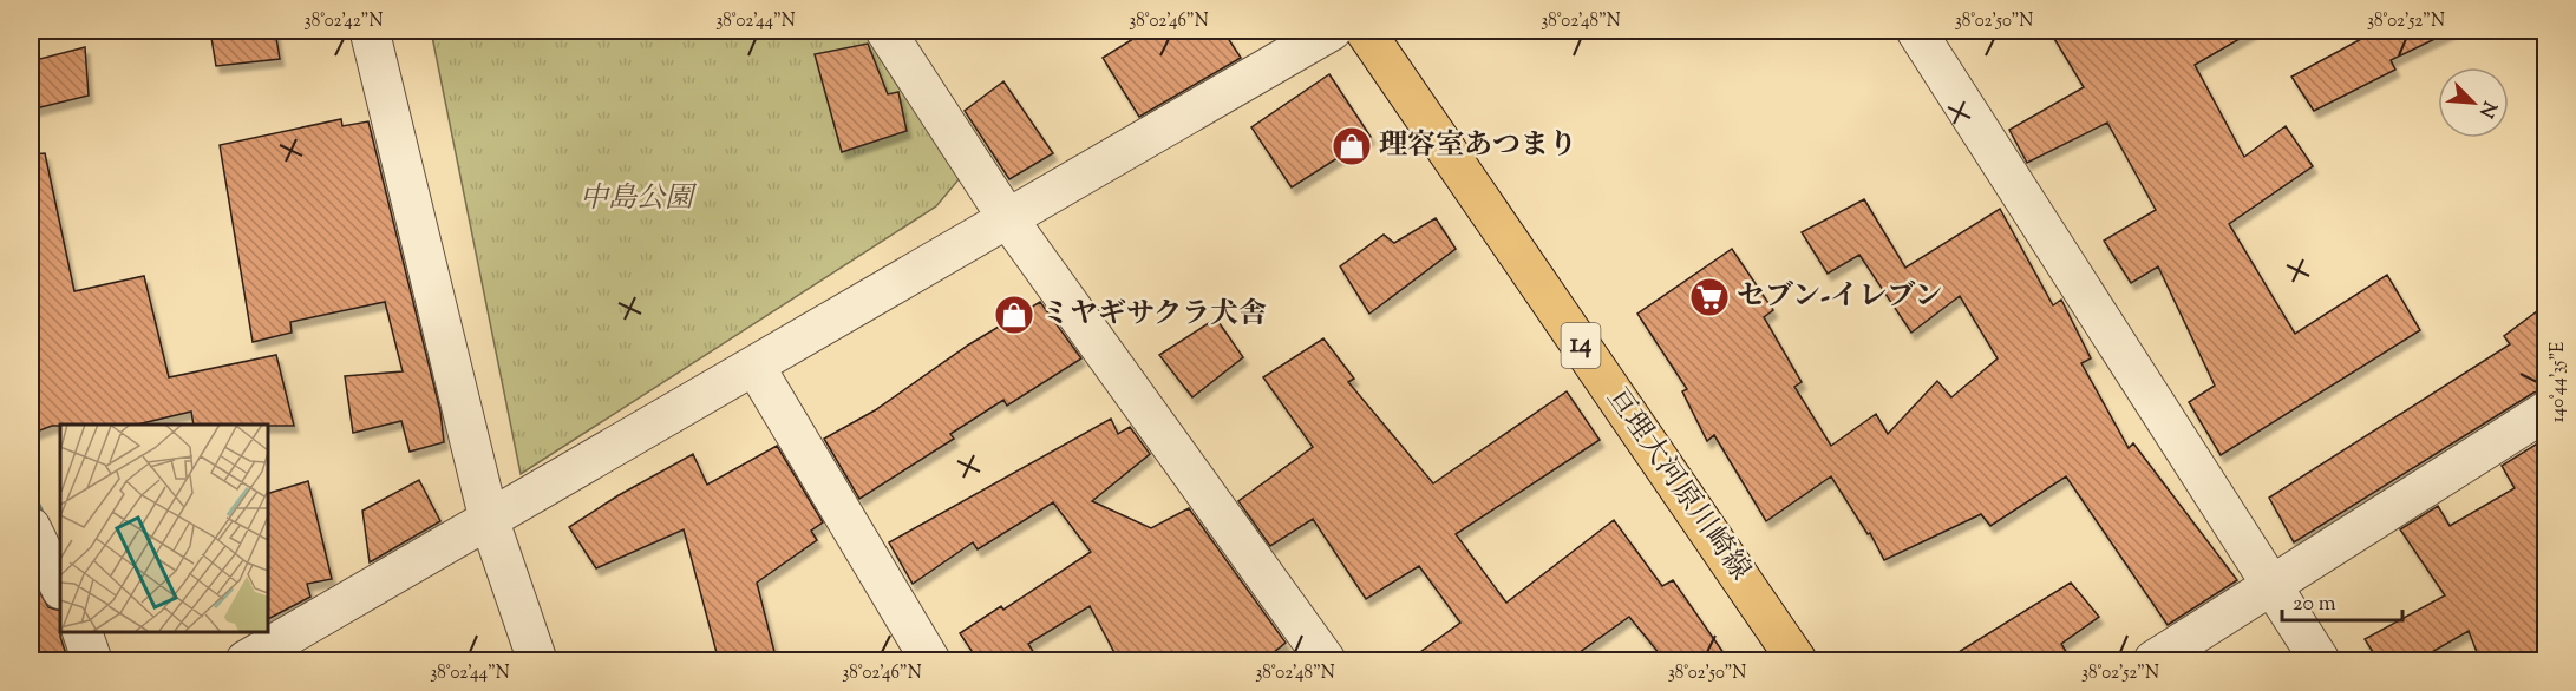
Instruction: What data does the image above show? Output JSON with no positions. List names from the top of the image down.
{
  "streets": {
    "main road": ["14", "亘理大河原川崎線"]
  },
  "parks": ["中島公園"],
  "places": {
    "shop": ["理容室あつまり", "ミヤギサクラ犬舎"],
    "supermarket": ["セブン-イレブン"]
  },
  "scale_bar": "20 m",
  "north": "bottom right",
  "coordinates": [
    "38°02'42\"N",
    "38°02'44\"N",
    "38°02'46\"N",
    "38°02'48\"N",
    "38°02'50\"N",
    "38°02'52\"N",
    "140°44'35\"E"
  ]
}
